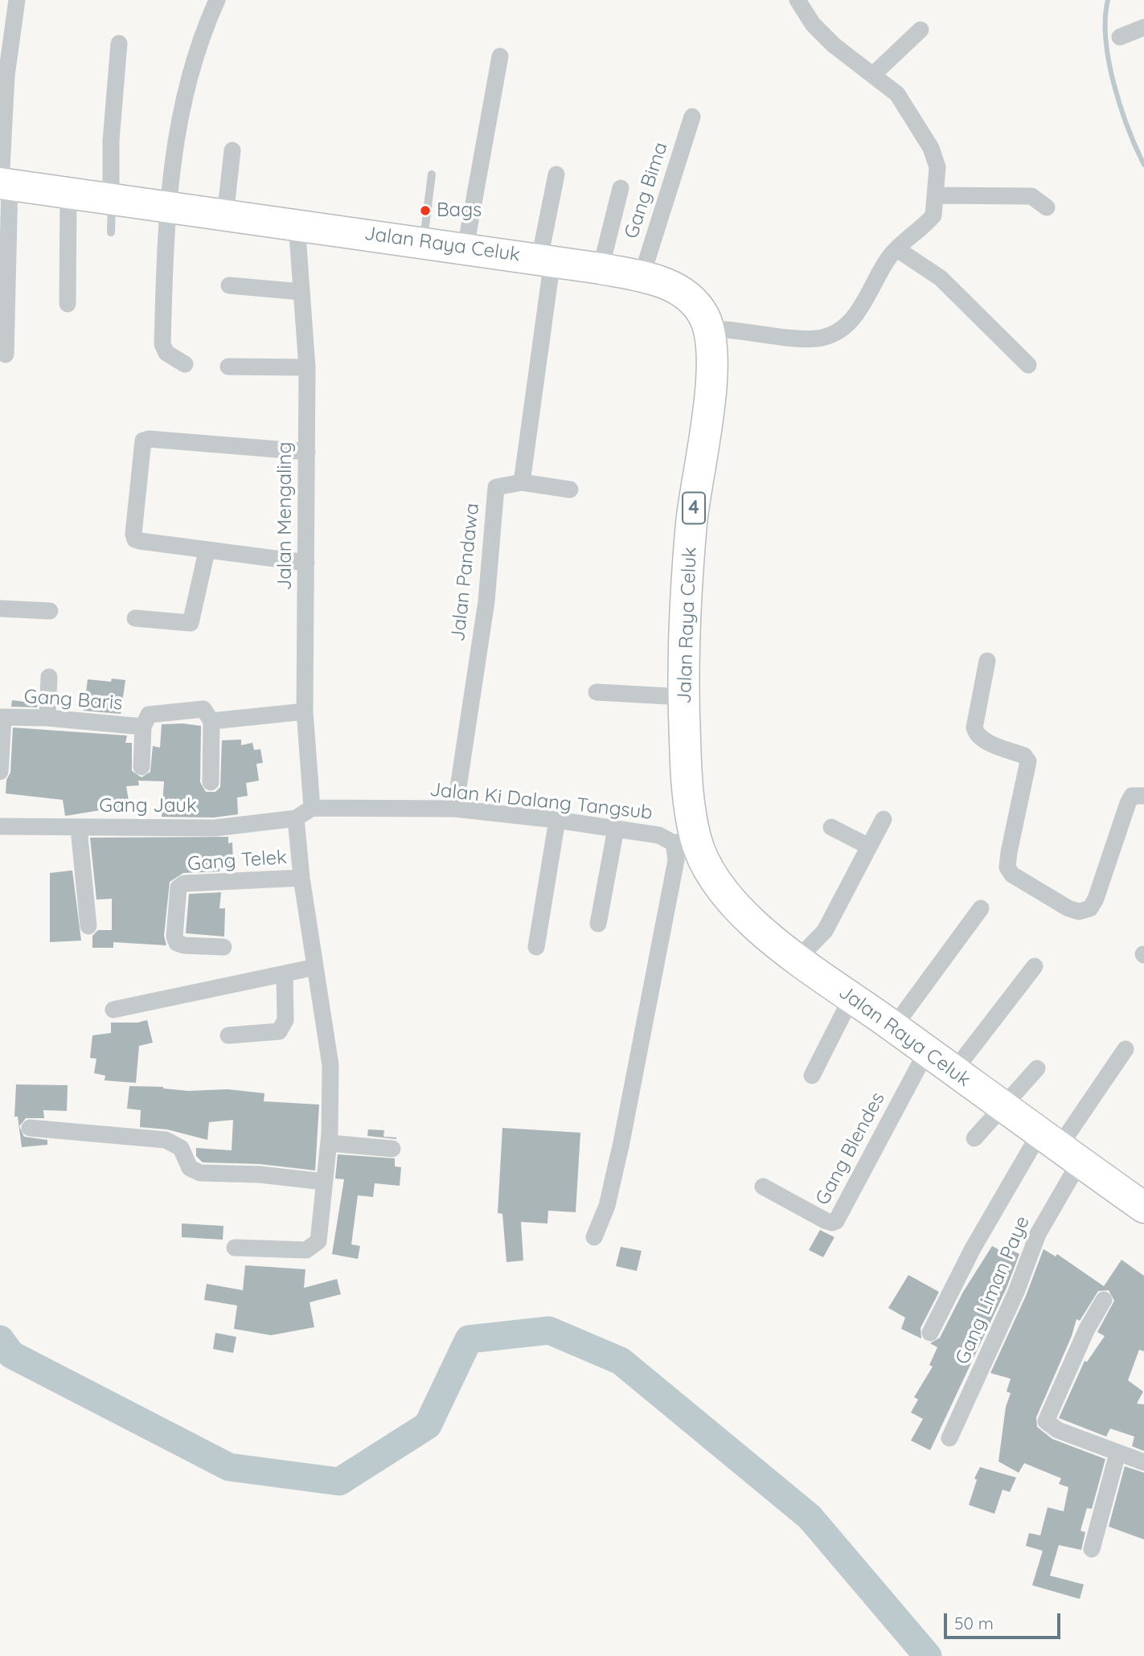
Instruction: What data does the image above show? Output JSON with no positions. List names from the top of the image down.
{
  "streets": {
    "highway": ["Jalan Raya Celuk", "4"],
    "street": [
      "Gang Bima",
      "Jalan Mengaling",
      "Jalan Pandawa",
      "Gang Baris",
      "Jalan Ki Dalang Tangsub",
      "Gang Jauk",
      "Gang Telek",
      "Gang Blendes",
      "Gang Liman Paye"
    ]
  },
  "crossings": [
    ["Gang Bima", "Jalan Raya Celuk"],
    ["Jalan Raya Celuk", "Jalan Mengaling"],
    ["Jalan Raya Celuk", "Jalan Ki Dalang Tangsub"],
    ["Jalan Raya Celuk", "Gang Blendes"],
    ["Jalan Raya Celuk", "Gang Liman Paye"],
    ["Jalan Mengaling", "Jalan Ki Dalang Tangsub"],
    ["Jalan Pandawa", "Jalan Ki Dalang Tangsub"]
  ],
  "places": ["Bags"],
  "scale_bar": "50 m"
}
